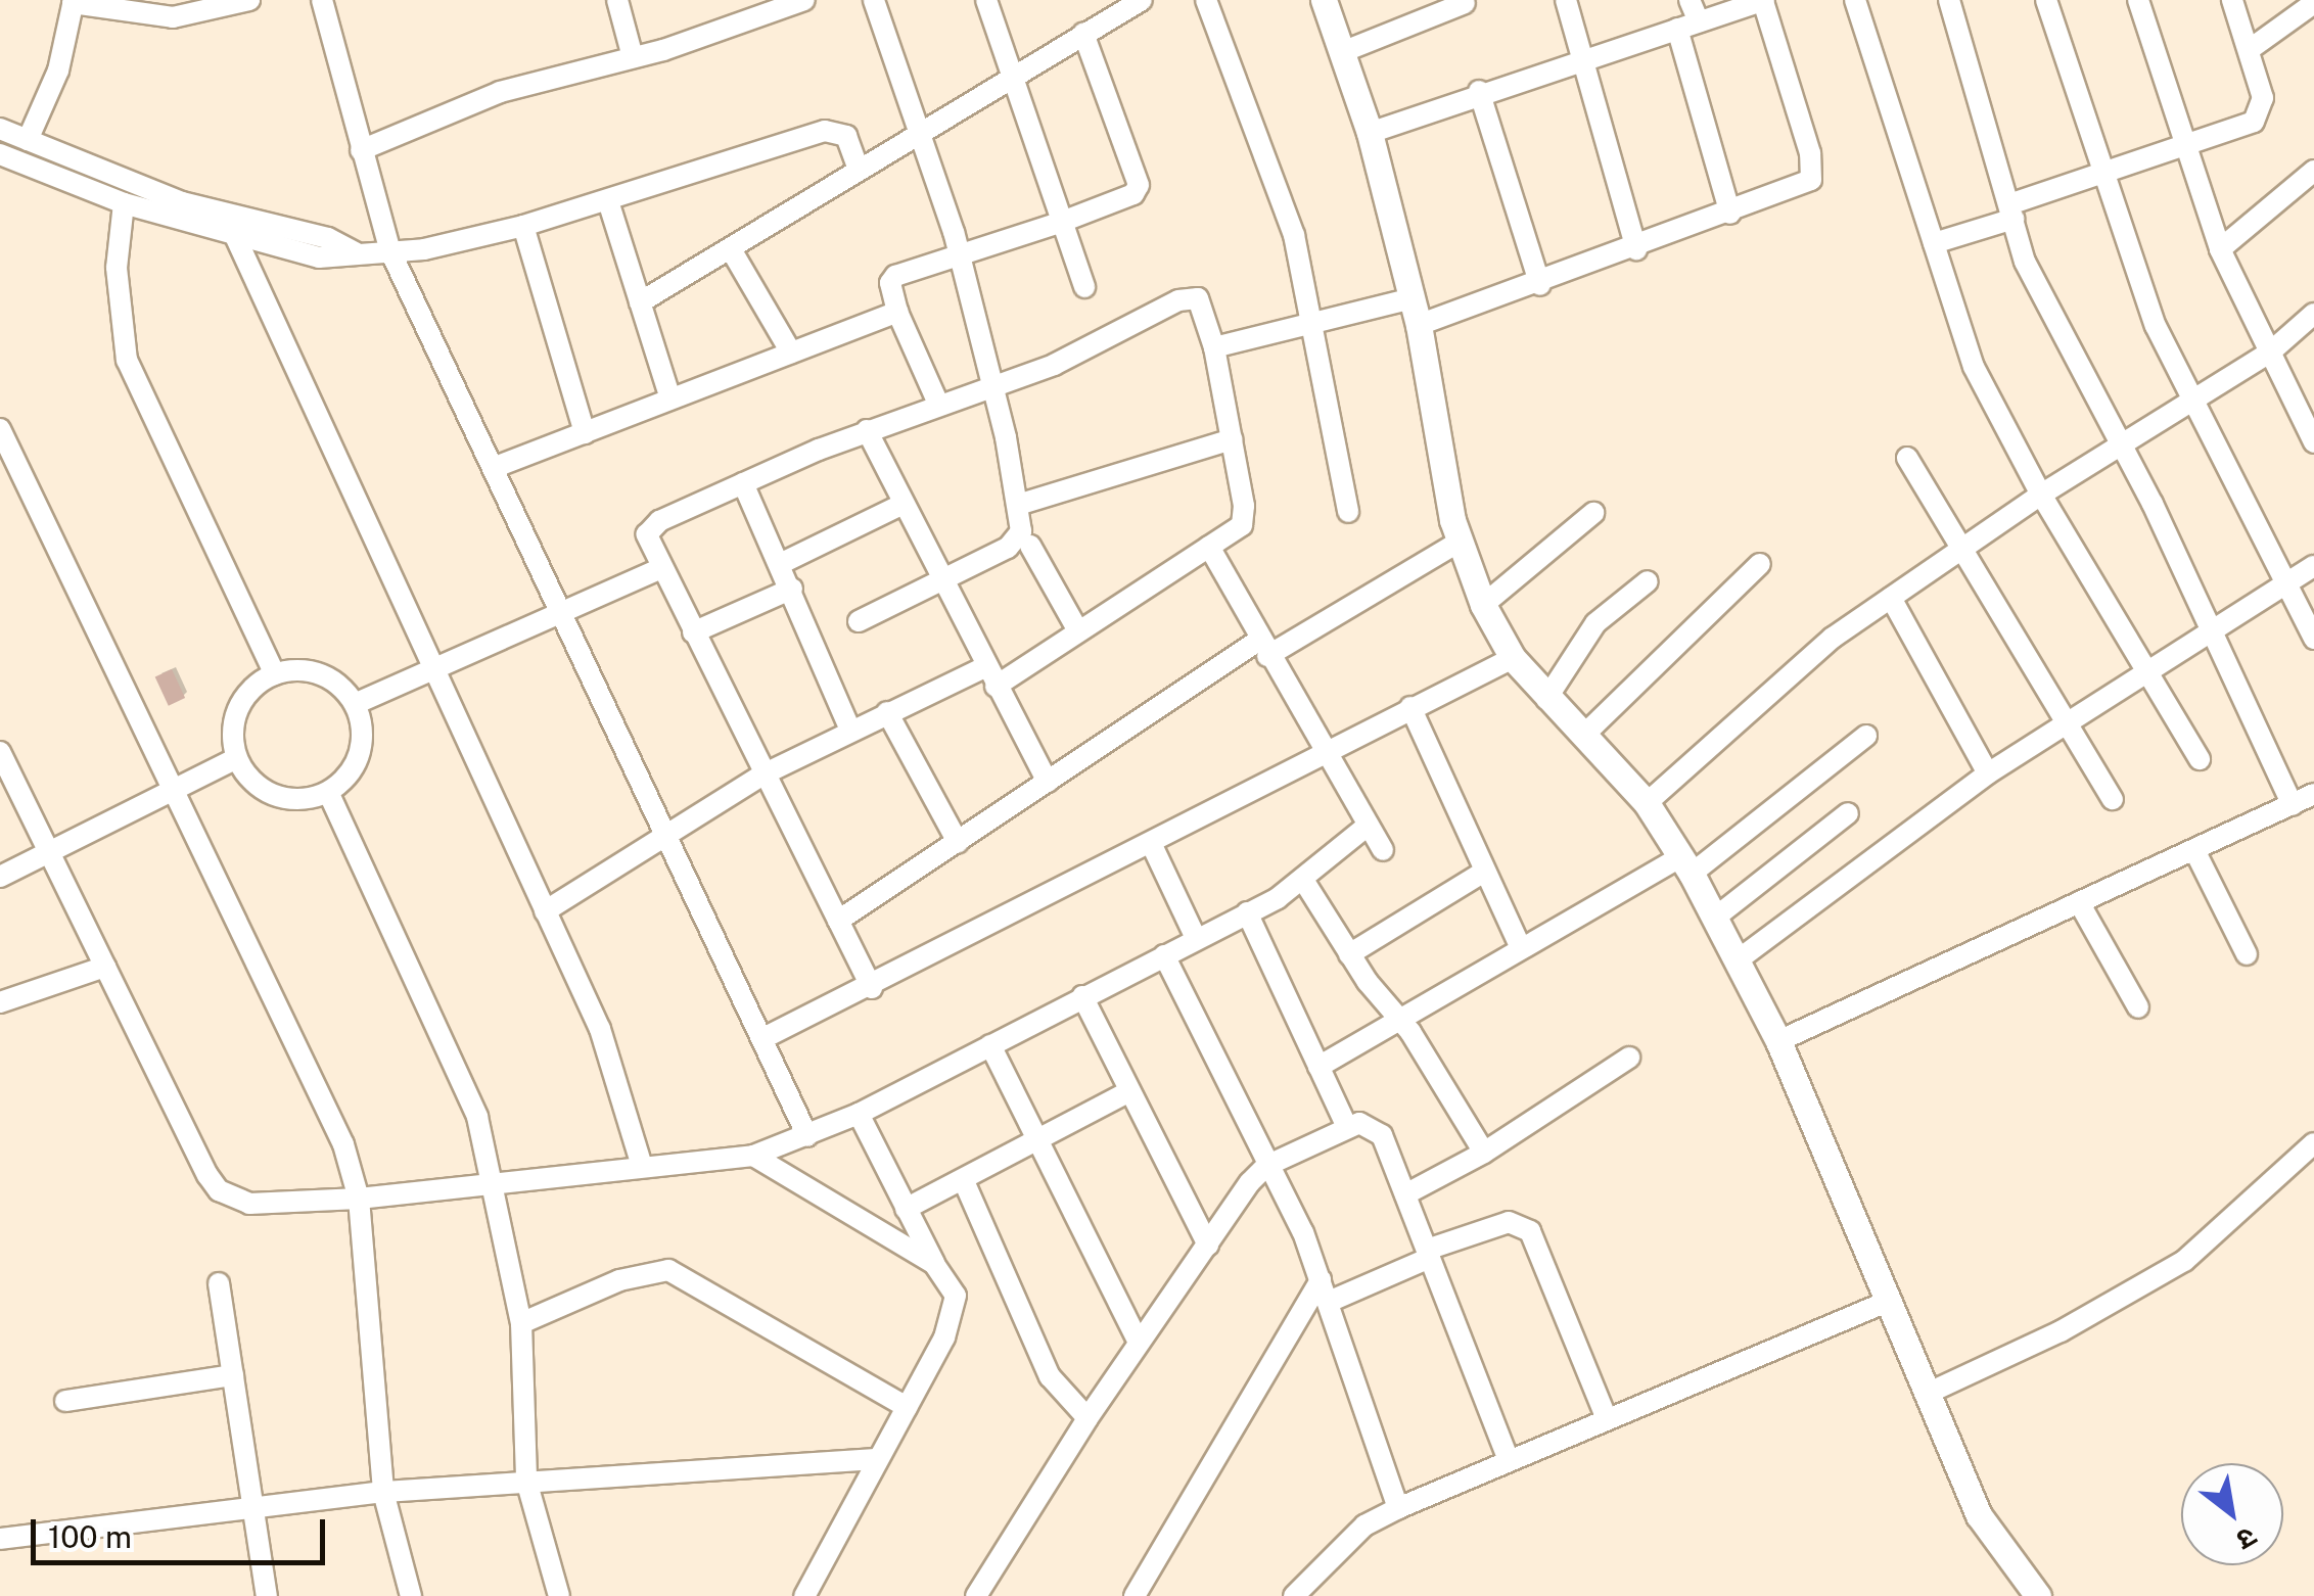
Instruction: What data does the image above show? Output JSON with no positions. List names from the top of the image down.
{
  "scale_bar": "100 m",
  "north": "bottom right"
}
